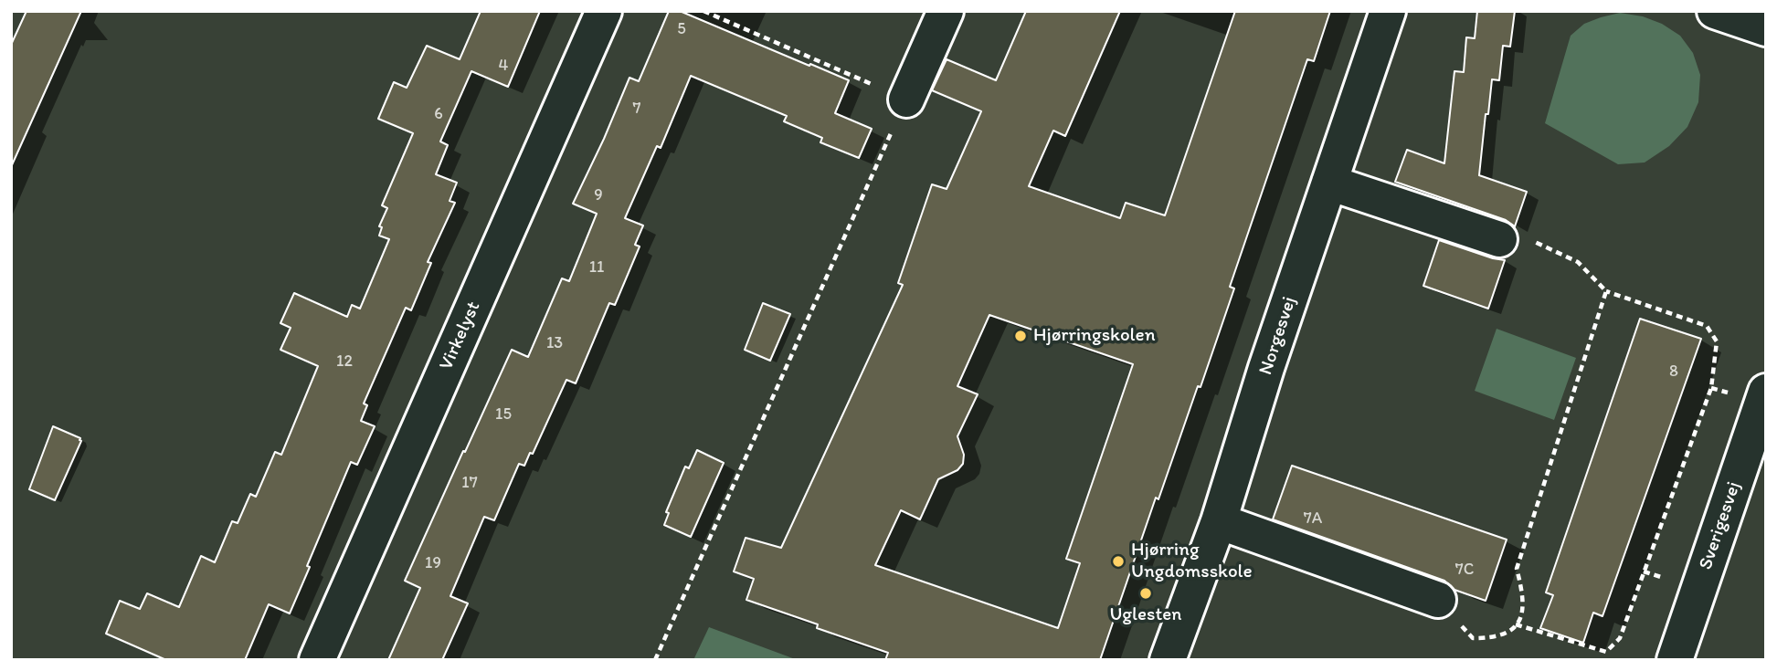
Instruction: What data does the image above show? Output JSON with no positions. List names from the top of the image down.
{
  "streets": {
    "street": ["Virkelyst", "Norgesvej", "Sverigesvej"]
  },
  "places": ["Hjørringskolen", "Hjørring Ungdomsskole", "Uglesten"],
  "house_numbers": [
    "5",
    "4",
    "7",
    "6",
    "9",
    "11",
    "13",
    "12",
    "8",
    "15",
    "17",
    "7A",
    "19",
    "7C"
  ]
}
